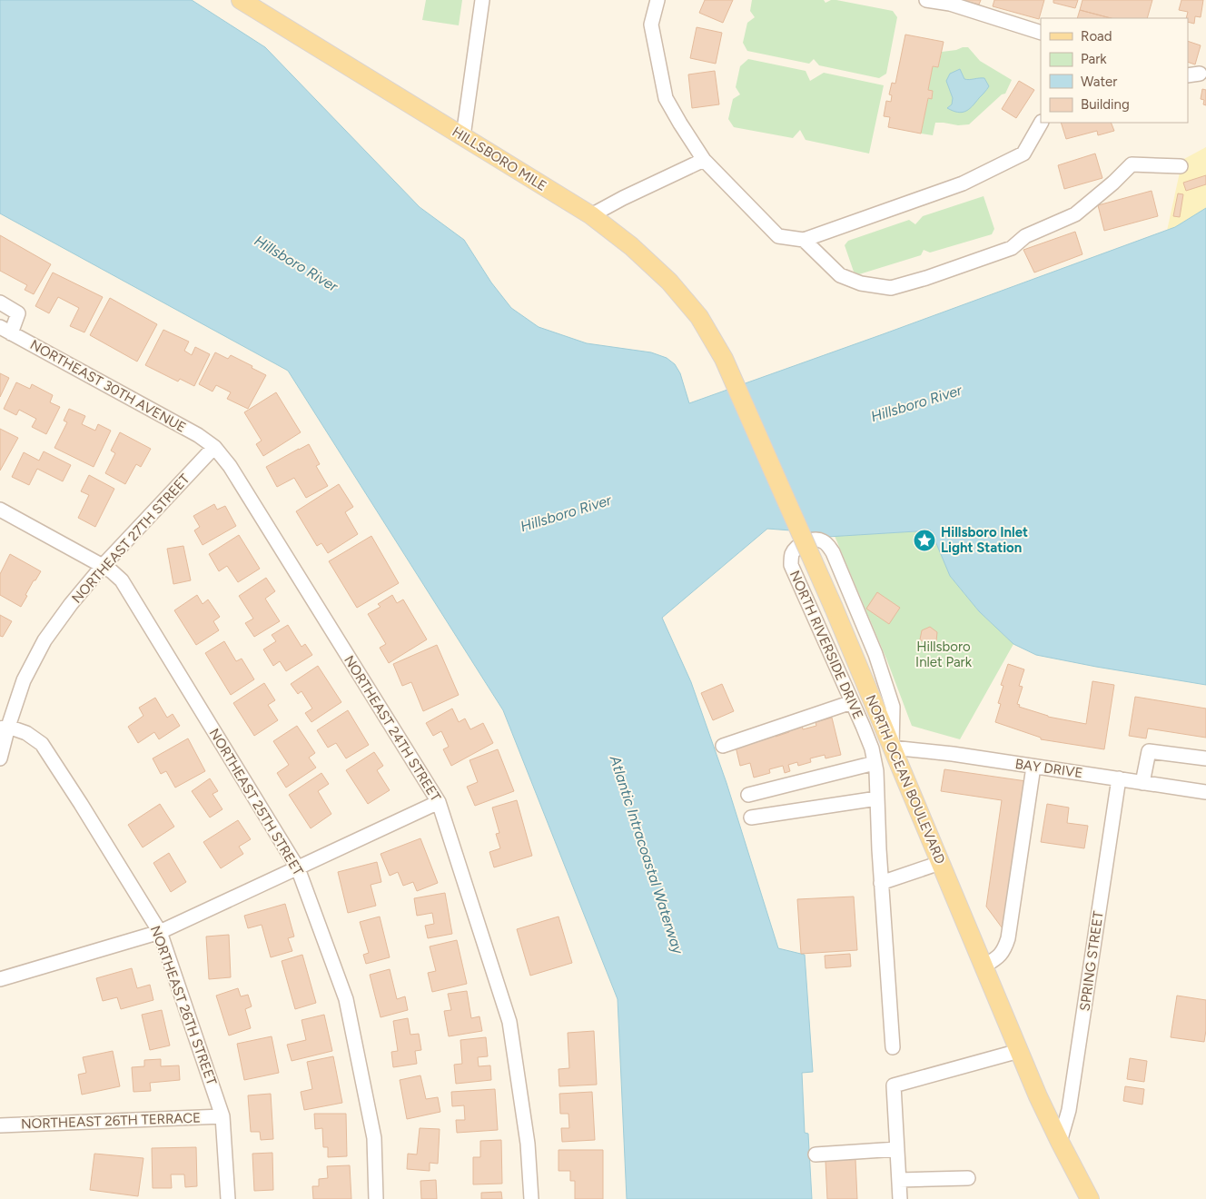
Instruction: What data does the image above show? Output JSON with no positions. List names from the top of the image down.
{
  "streets": {
    "main road": ["HILLSBORO MILE", "NORTH OCEAN BOULEVARD"],
    "street": [
      "NORTHEAST 30TH AVENUE",
      "NORTHEAST 27TH STREET",
      "NORTH RIVERSIDE DRIVE",
      "NORTHEAST 24TH STREET",
      "BAY DRIVE",
      "NORTHEAST 25TH STREET",
      "SPRING STREET",
      "NORTHEAST 26TH STREET",
      "NORTHEAST 26TH TERRACE"
    ]
  },
  "crossings": [
    ["HILLSBORO MILE", "NORTH OCEAN BOULEVARD"],
    ["NORTHEAST 30TH AVENUE", "NORTHEAST 27TH STREET"],
    ["NORTHEAST 30TH AVENUE", "NORTHEAST 24TH STREET"],
    ["NORTHEAST 27TH STREET", "NORTHEAST 24TH STREET"],
    ["NORTHEAST 27TH STREET", "NORTHEAST 25TH STREET"],
    ["NORTHEAST 27TH STREET", "NORTHEAST 26TH STREET"],
    ["NORTH RIVERSIDE DRIVE", "BAY DRIVE"],
    ["NORTH RIVERSIDE DRIVE", "NORTH OCEAN BOULEVARD"],
    ["BAY DRIVE", "NORTH OCEAN BOULEVARD"],
    ["BAY DRIVE", "SPRING STREET"],
    ["NORTH OCEAN BOULEVARD", "SPRING STREET"],
    ["NORTHEAST 26TH STREET", "NORTHEAST 26TH TERRACE"]
  ],
  "water": ["Hillsboro River", "Atlantic Intracoastal Waterway"],
  "parks": ["Hillsboro Inlet Park"],
  "places": {
    "place": ["Hillsboro Inlet Light Station"]
  },
  "legend": [
    "Road",
    "Park",
    "Water",
    "Building"
  ]
}
